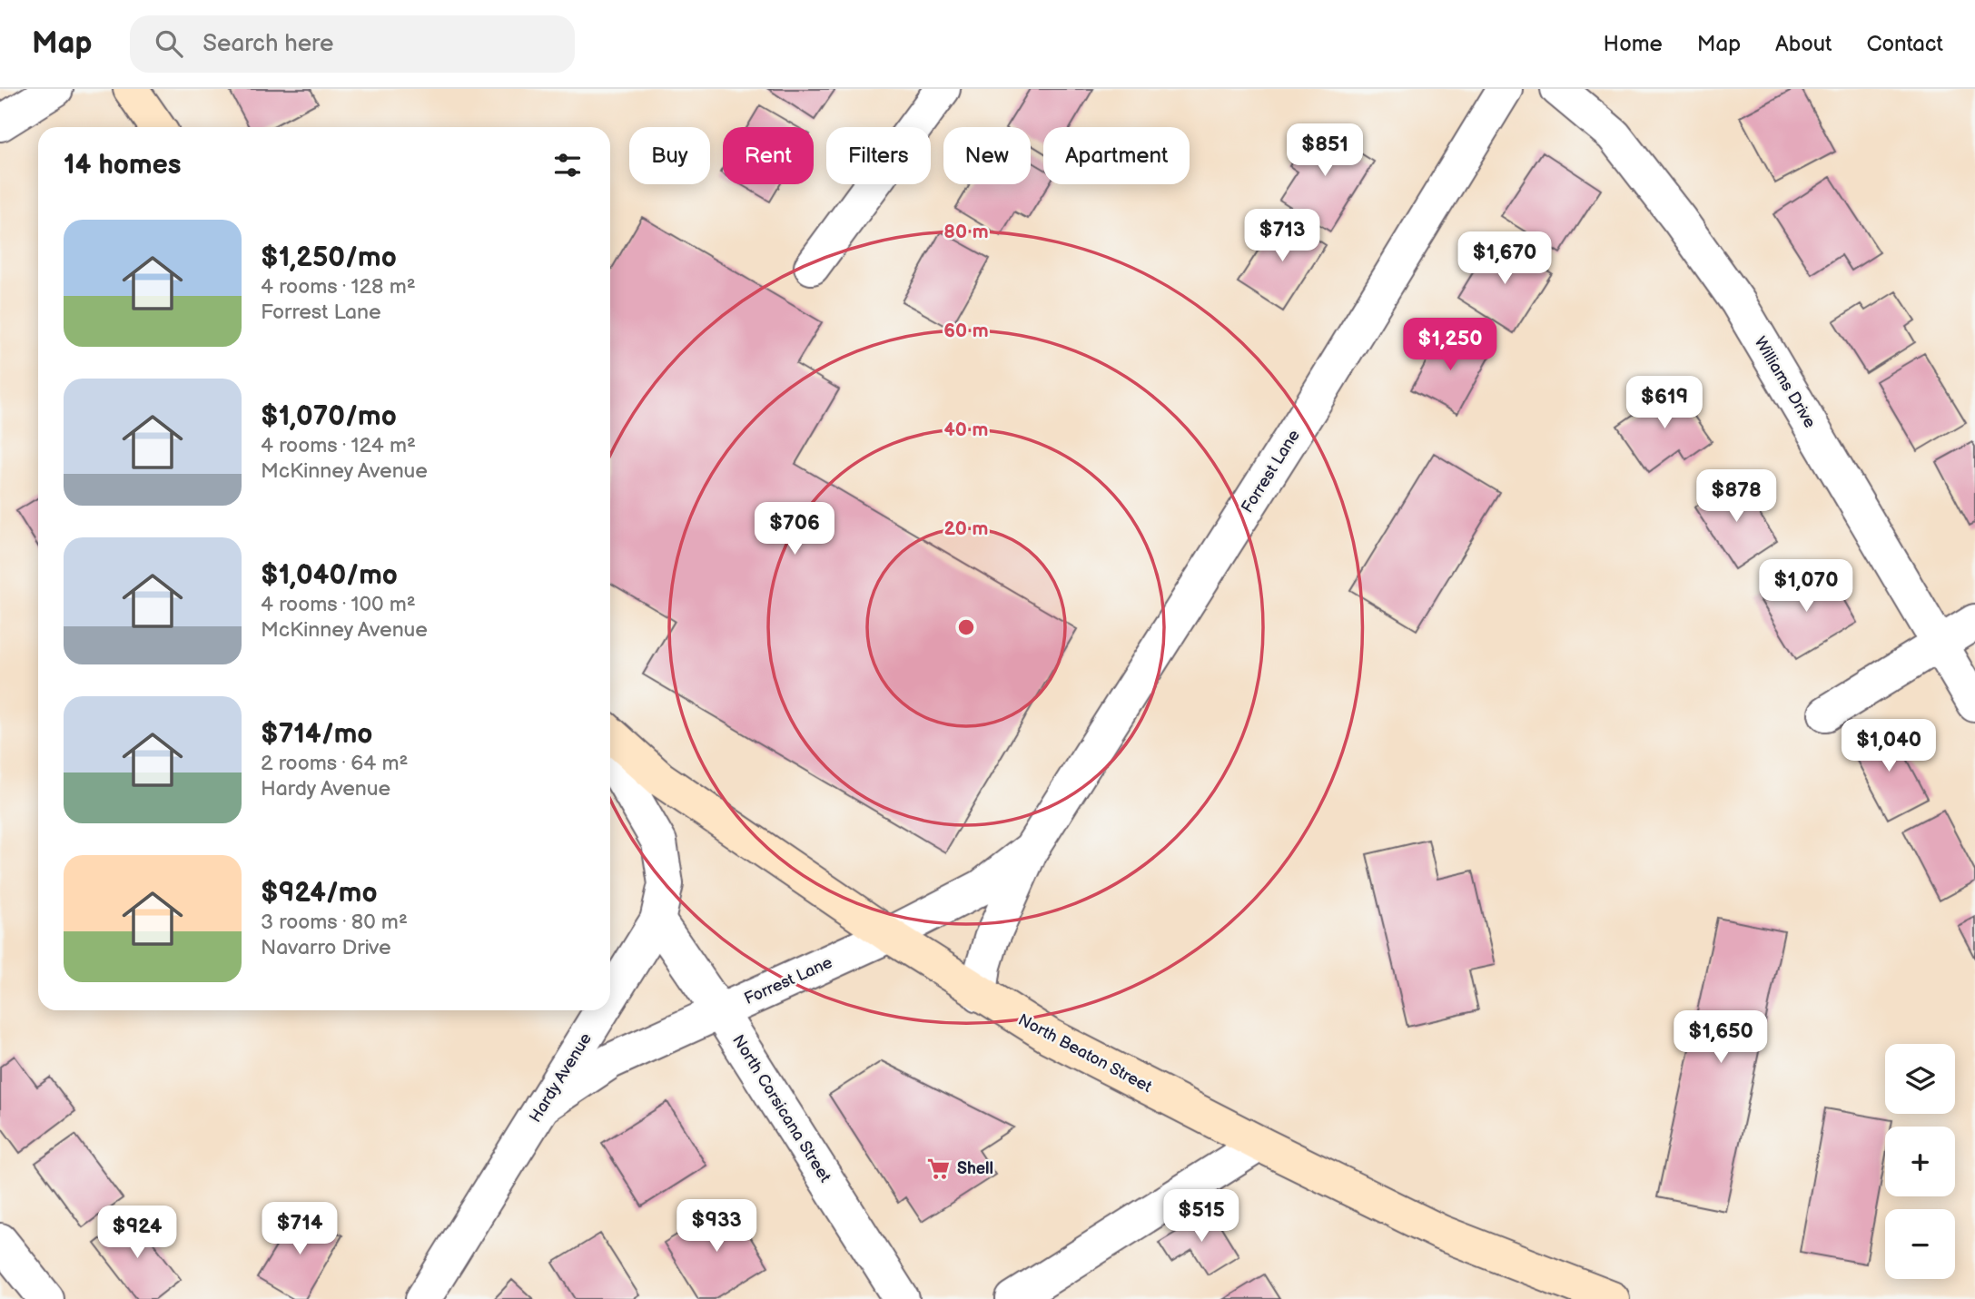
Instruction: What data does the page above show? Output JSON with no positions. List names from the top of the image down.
{
  "streets": {
    "main road": ["North Beaton Street"],
    "street": [
      "Williams Drive",
      "Forrest Lane",
      "Hardy Avenue",
      "North Corsicana Street"
    ]
  },
  "crossings": [
    ["Forrest Lane", "North Beaton Street"],
    ["Forrest Lane", "Hardy Avenue"],
    ["Forrest Lane", "North Corsicana Street"],
    ["Hardy Avenue", "North Corsicana Street"]
  ],
  "places": {
    "supermarket": ["Shell"]
  },
  "page": {
    "header": "Map",
    "search": "Search here",
    "nav": [
      "Home",
      "Map",
      "About",
      "Contact"
    ],
    "price": [
      "$851",
      "$713",
      "$1,670",
      "$1,250",
      "$619",
      "$878",
      "$706",
      "$1,070",
      "$1,040",
      "$1,650",
      "$515",
      "$933",
      "$714",
      "$924"
    ],
    "chip": [
      "Buy",
      "Rent",
      "Filters",
      "New",
      "Apartment"
    ],
    "heading": "14 homes",
    "list": [
      {
        "name": "$1,250/mo",
        "note": "4 rooms · 128 m² · Forrest Lane"
      },
      {
        "name": "$1,070/mo",
        "note": "4 rooms · 124 m² · McKinney Avenue"
      },
      {
        "name": "$1,040/mo",
        "note": "4 rooms · 100 m² · McKinney Avenue"
      },
      {
        "name": "$714/mo",
        "note": "2 rooms · 64 m² · Hardy Avenue"
      },
      {
        "name": "$924/mo",
        "note": "3 rooms · 80 m² · Navarro Drive"
      }
    ],
    "map_buttons": ["+", "−"]
  },
  "rings": [
    "80 m",
    "60 m",
    "40 m",
    "20 m"
  ]
}
